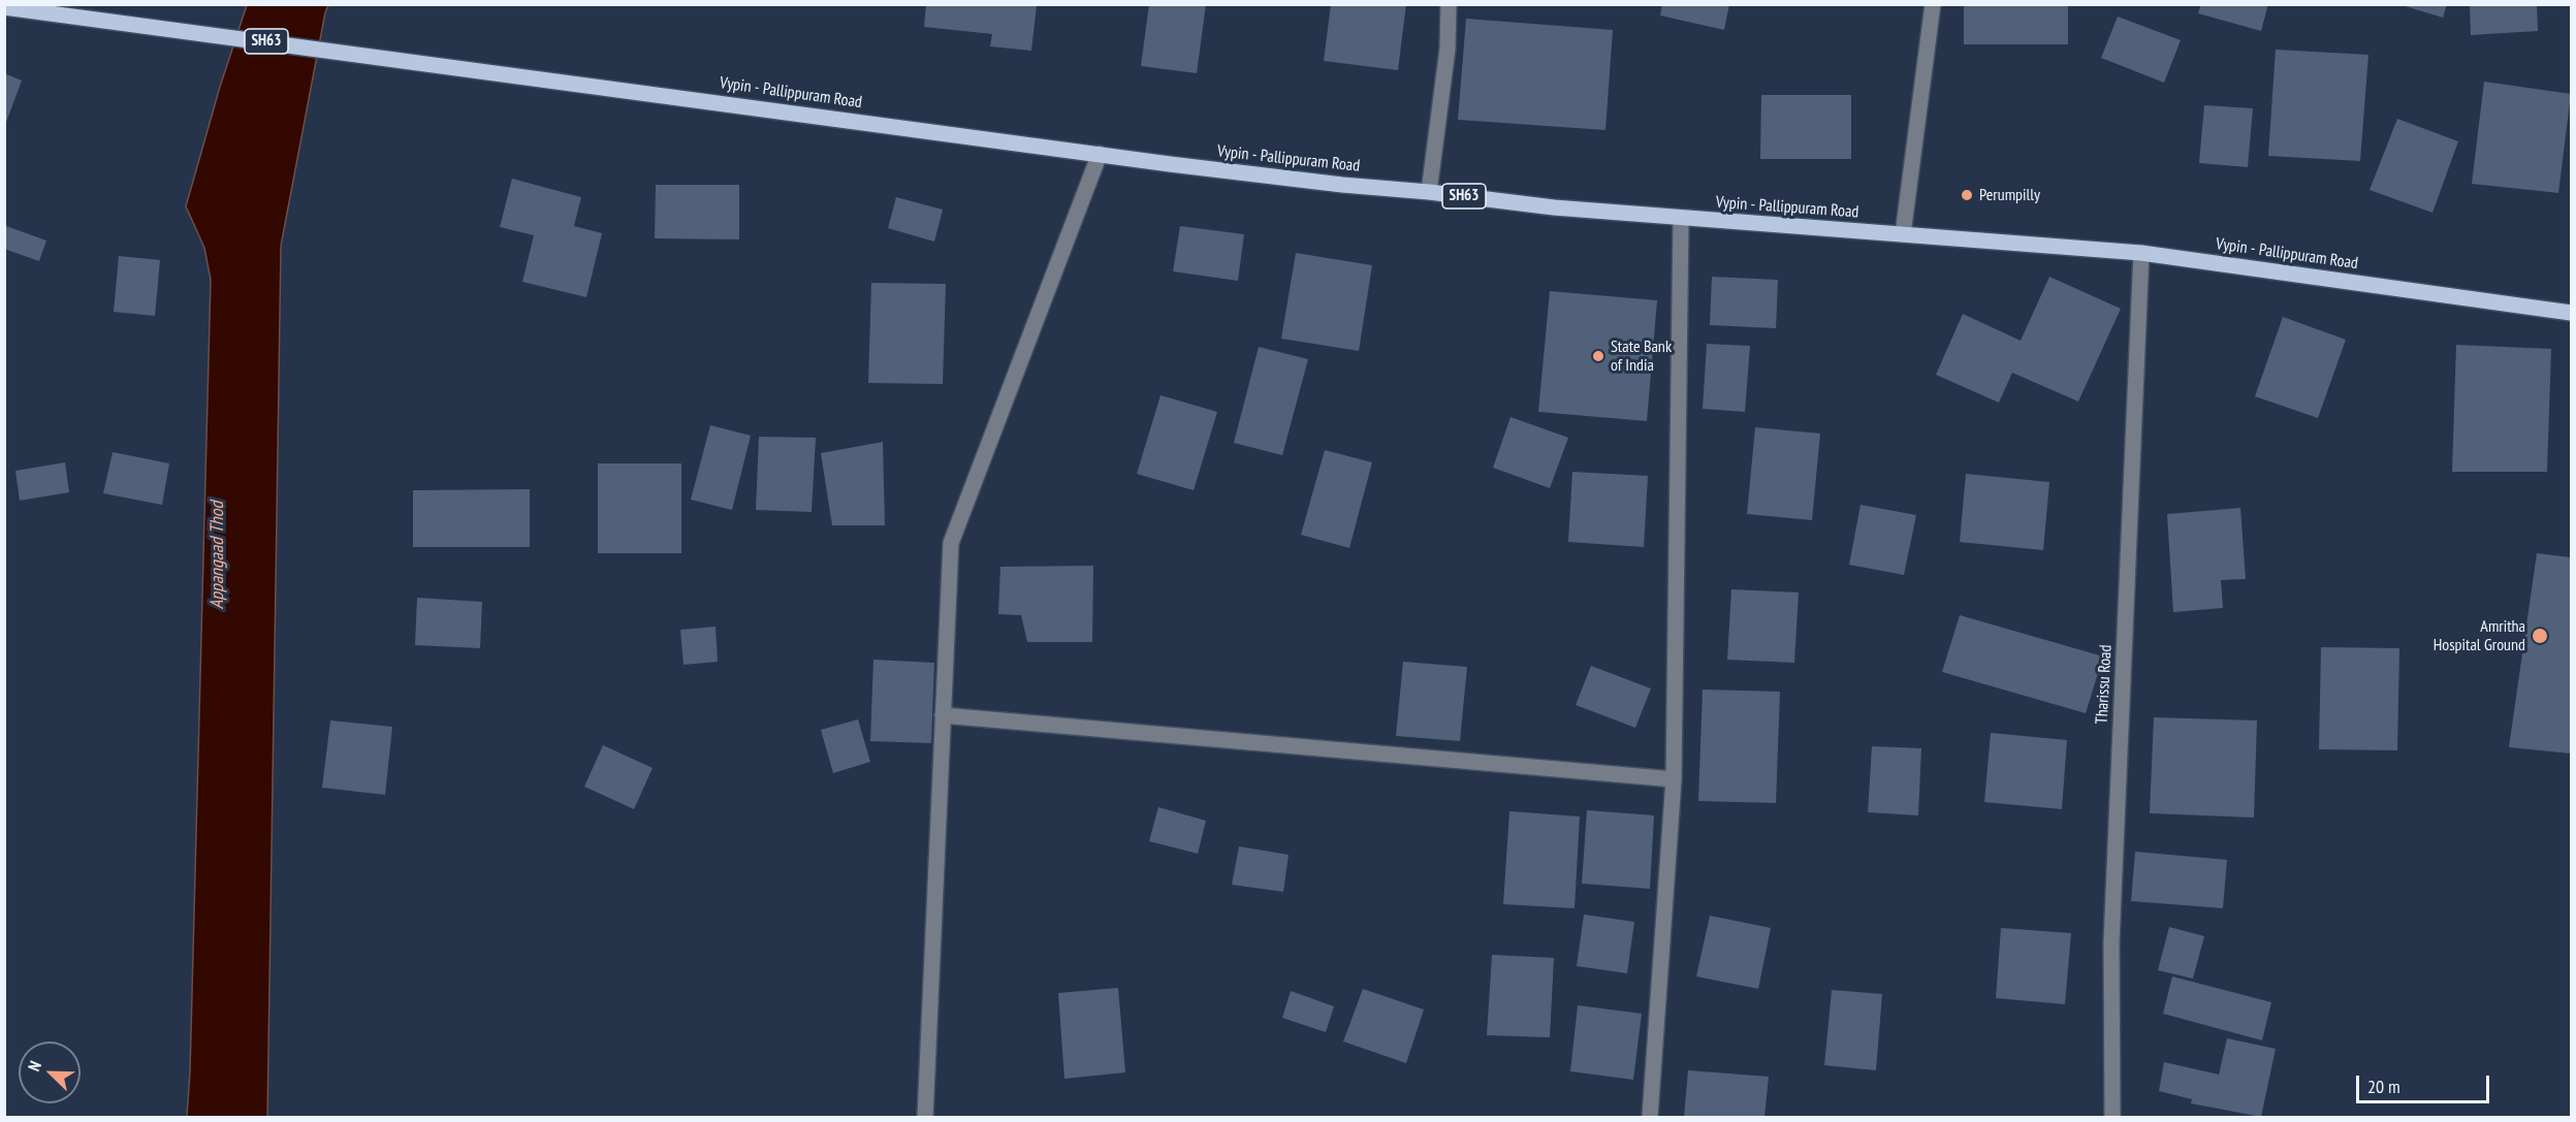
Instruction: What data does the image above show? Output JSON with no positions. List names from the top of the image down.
{
  "streets": {
    "main road": ["SH63", "Vypin - Pallippuram Road"],
    "street": ["Tharissu Road"]
  },
  "crossings": [
    ["Vypin - Pallippuram Road", "Tharissu Road"]
  ],
  "water": ["Appangaad Thod"],
  "places": ["Perumpilly", "State Bank of India", "Amritha Hospital Ground"],
  "scale_bar": "20 m",
  "north": "top left"
}
